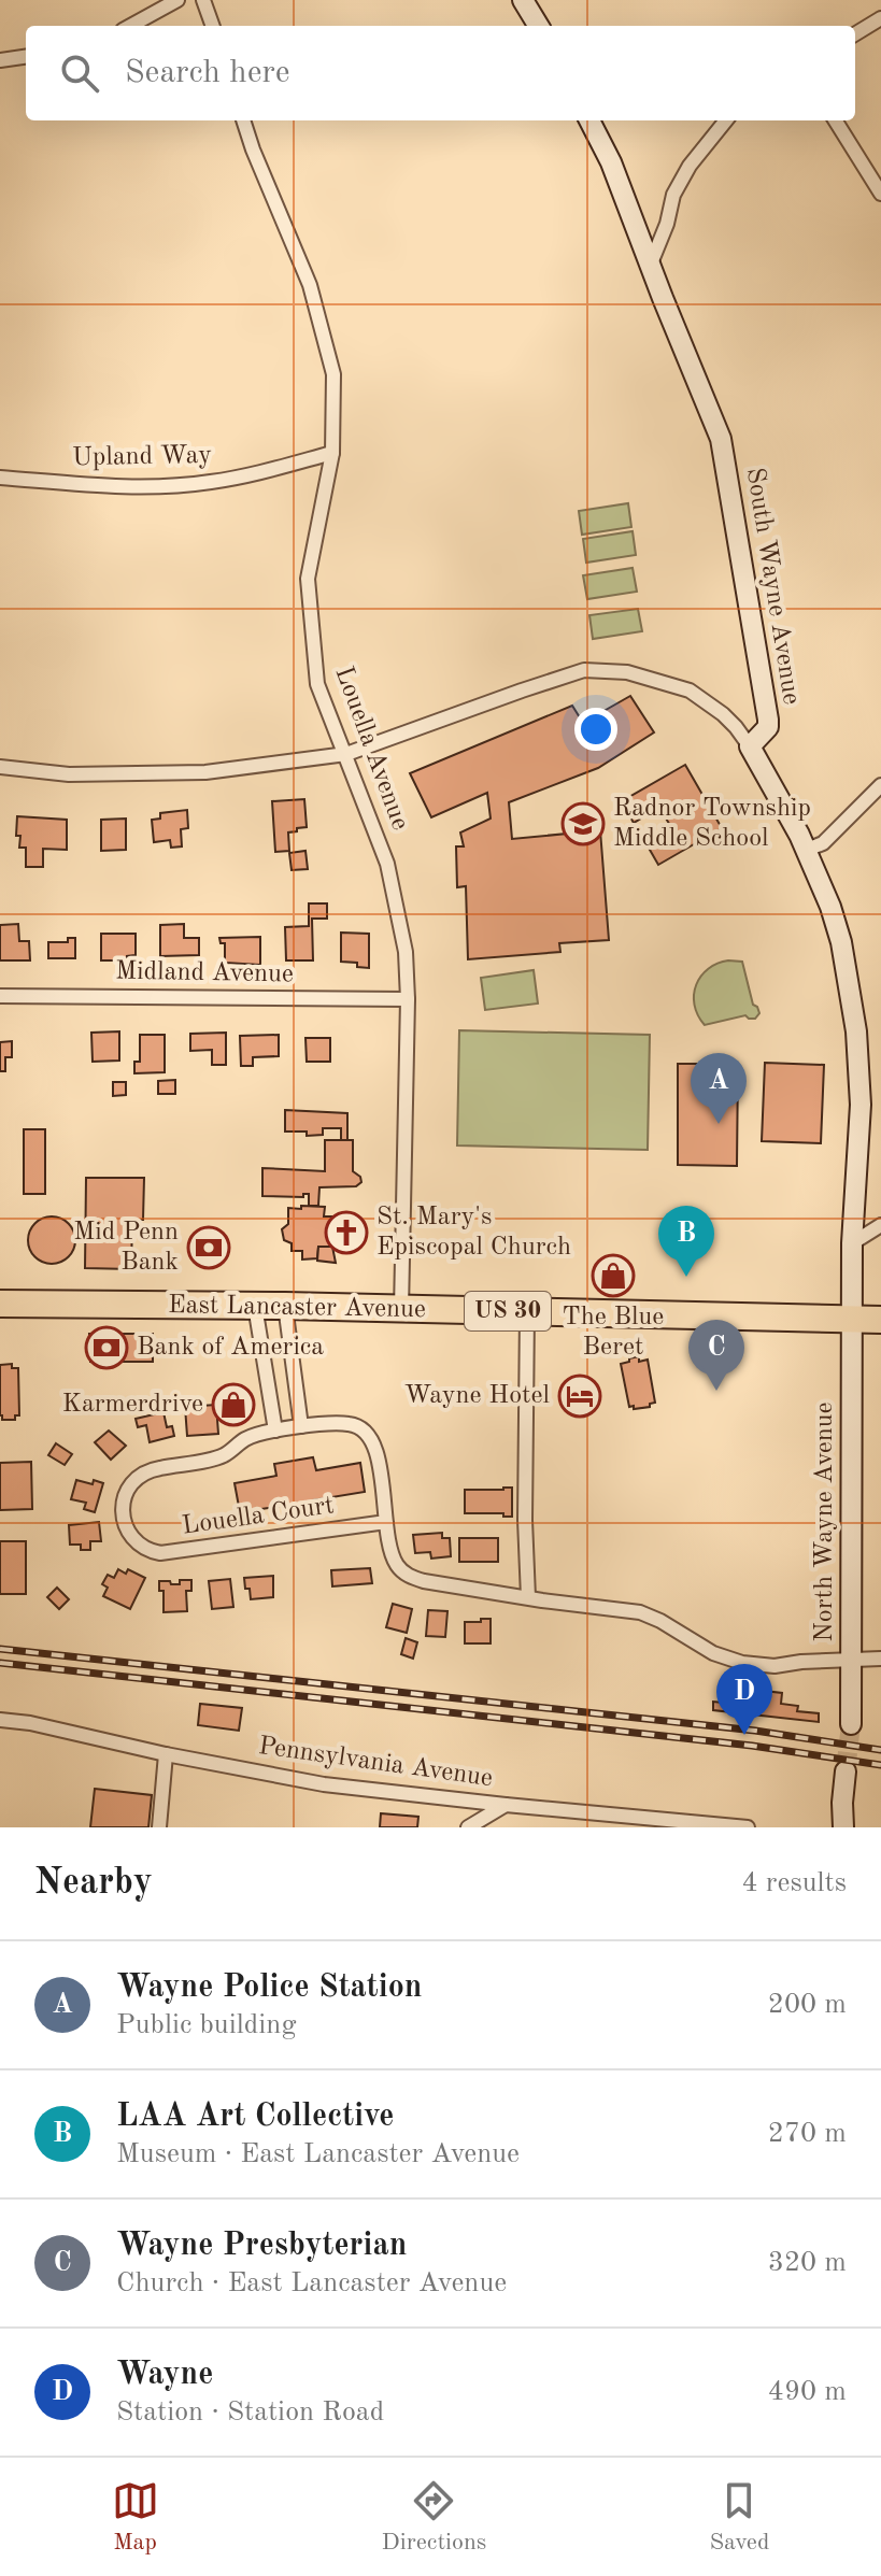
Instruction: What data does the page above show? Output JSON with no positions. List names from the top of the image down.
{
  "streets": {
    "highway": ["East Lancaster Avenue", "US 30"],
    "main road": ["South Wayne Avenue", "North Wayne Avenue"],
    "street": [
      "Upland Way",
      "Louella Avenue",
      "Midland Avenue",
      "Louella Court",
      "Pennsylvania Avenue"
    ]
  },
  "crossings": [
    ["Upland Way", "Louella Avenue"],
    ["Louella Avenue", "Midland Avenue"],
    ["Louella Avenue", "East Lancaster Avenue"],
    ["East Lancaster Avenue", "US 30"],
    ["East Lancaster Avenue", "North Wayne Avenue"],
    ["US 30", "North Wayne Avenue"],
    ["Louella Court", "North Wayne Avenue"]
  ],
  "places": {
    "school or university": ["Radnor Township Middle School"],
    "church": ["St. Mary's Episcopal Church"],
    "bank": ["Mid Penn Bank", "Bank of America"],
    "shop": ["The Blue Beret", "Karmerdrive"],
    "hotel": ["Wayne Hotel"]
  },
  "page": {
    "search": "Search here",
    "pins": [
      "A",
      "B",
      "C",
      "D"
    ],
    "heading": ["Nearby", "4 results"],
    "list": [
      {
        "mark": "A",
        "name": "Wayne Police Station",
        "note": "Public building",
        "value": "200 m"
      },
      {
        "mark": "B",
        "name": "LAA Art Collective",
        "note": "Museum · East Lancaster Avenue",
        "value": "270 m"
      },
      {
        "mark": "C",
        "name": "Wayne Presbyterian",
        "note": "Church · East Lancaster Avenue",
        "value": "320 m"
      },
      {
        "mark": "D",
        "name": "Wayne",
        "note": "Station · Station Road",
        "value": "490 m"
      }
    ],
    "nav": ["Map", "Directions", "Saved"]
  }
}
